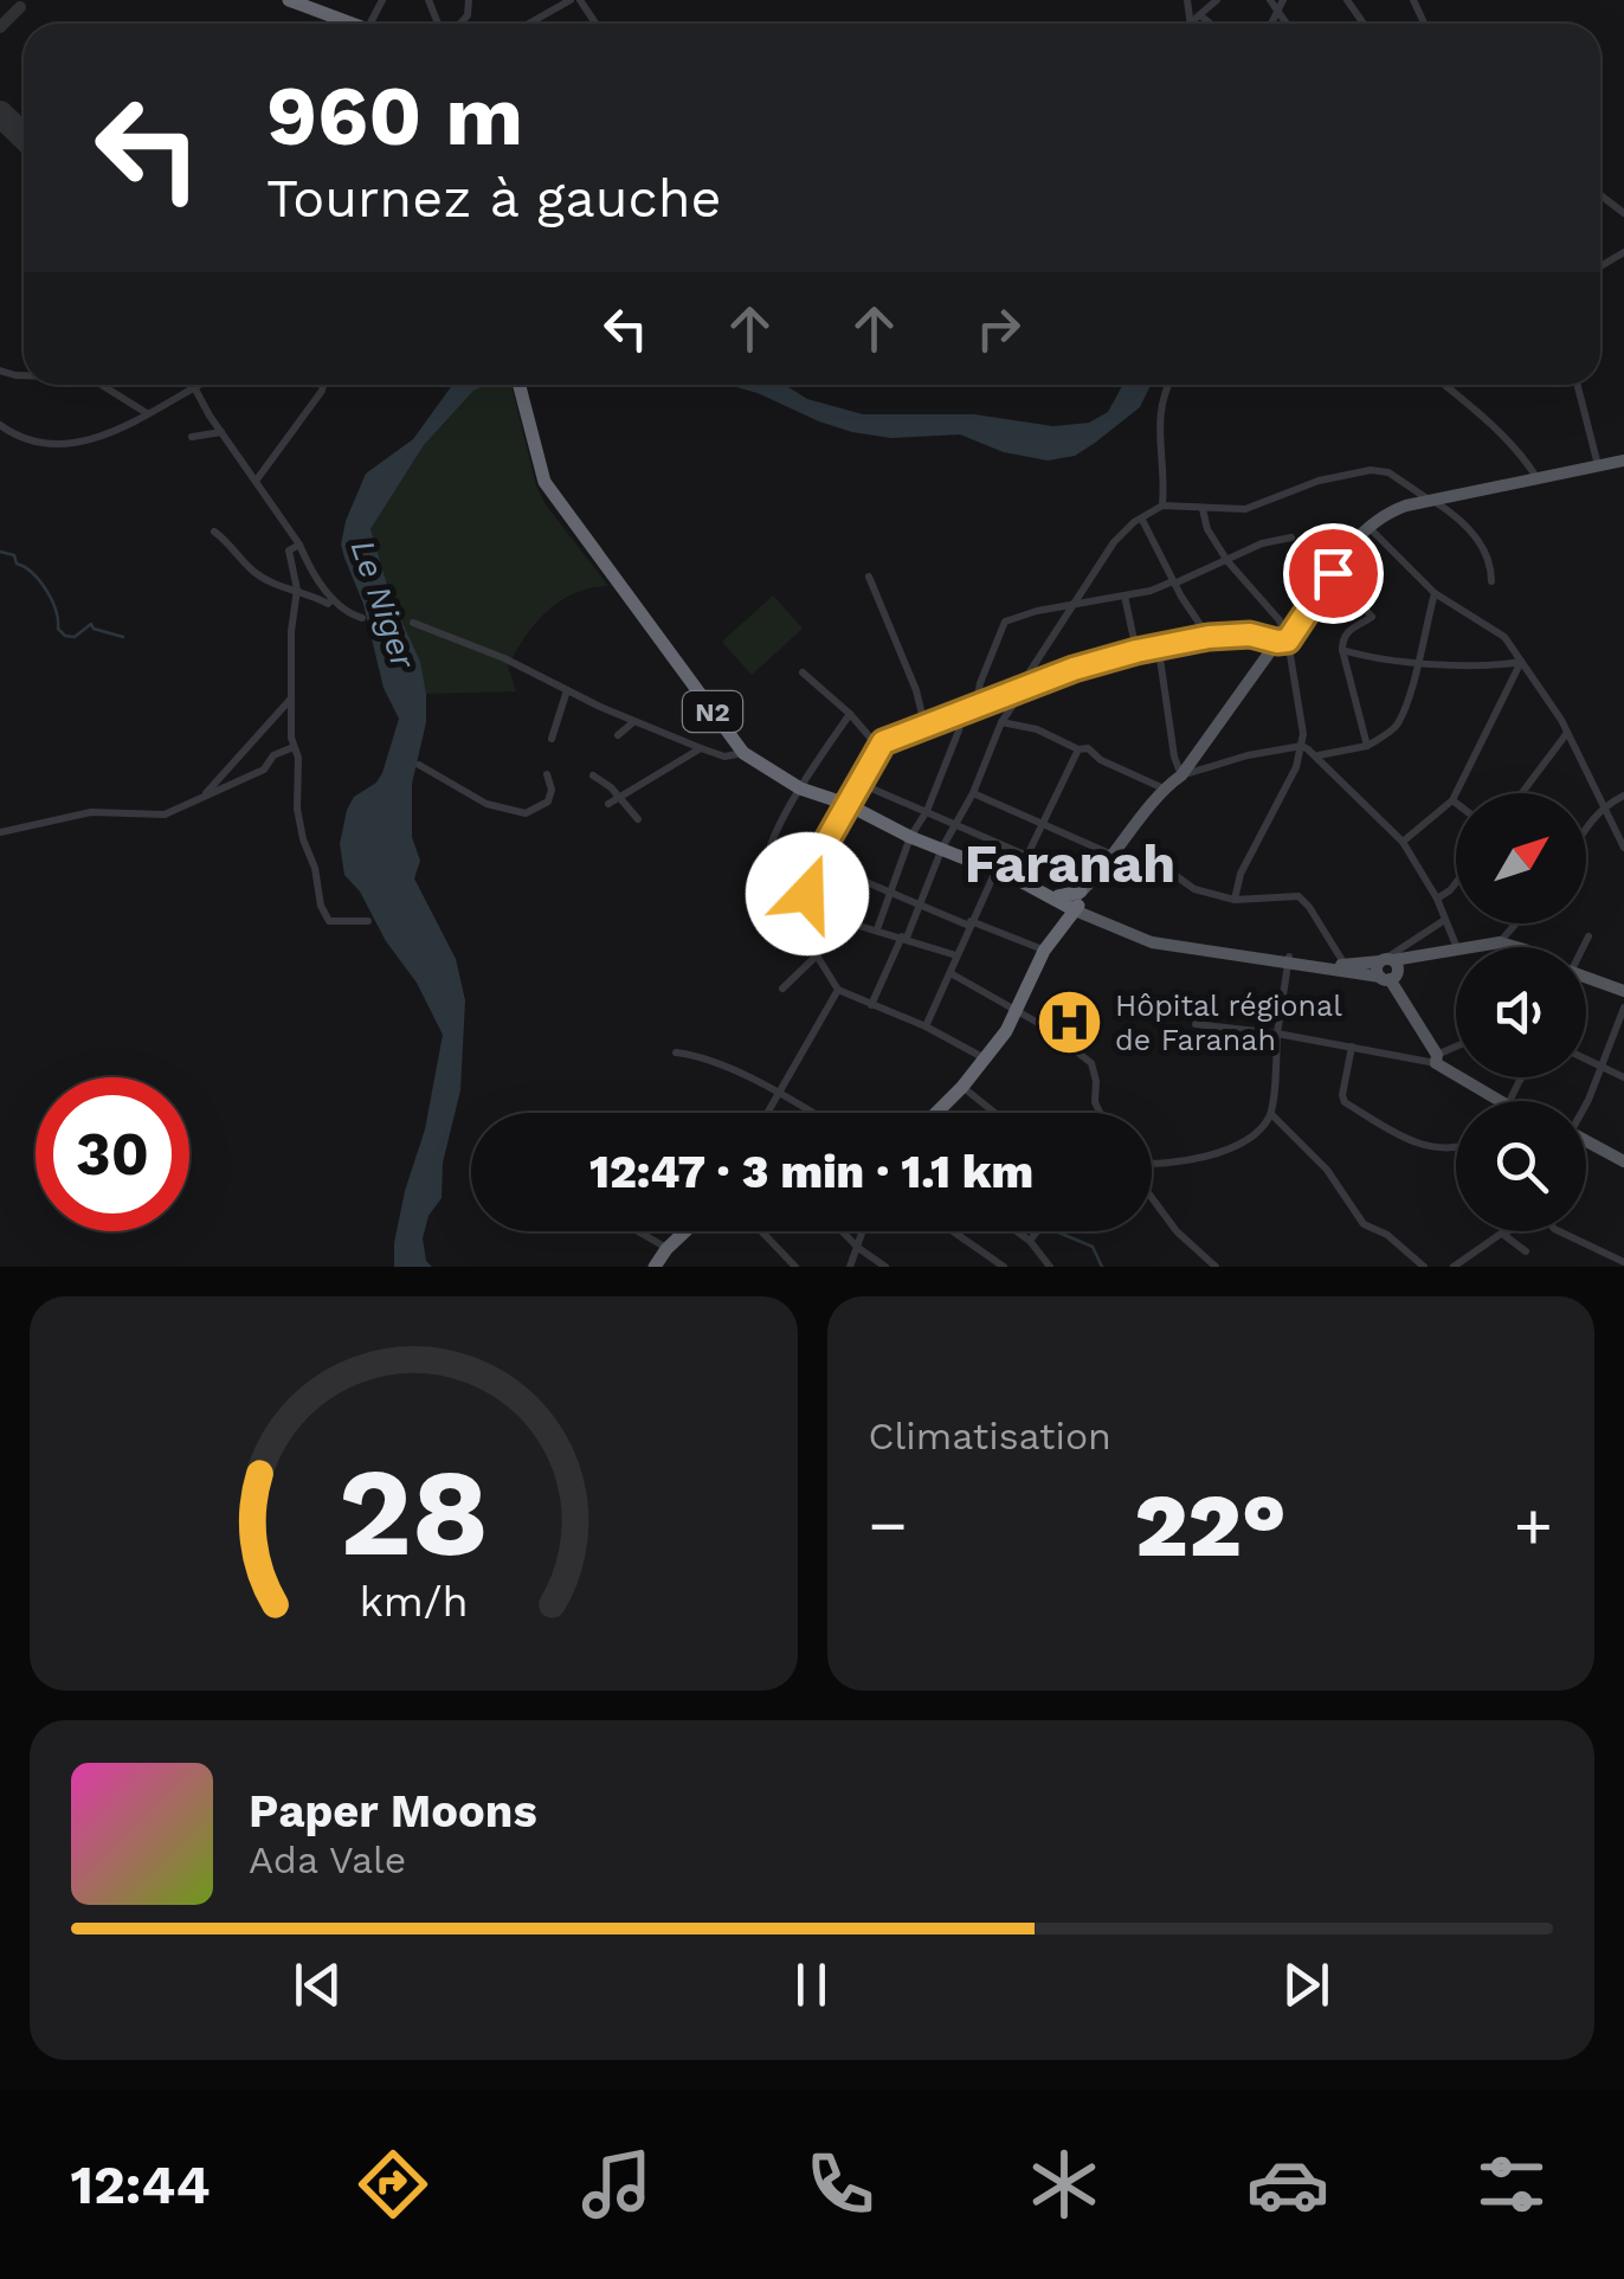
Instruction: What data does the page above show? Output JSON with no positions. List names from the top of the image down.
{
  "streets": {
    "highway": ["N2"]
  },
  "districts": ["Faranah"],
  "water": ["Le Niger"],
  "places": {
    "hospital": ["Hôpital régional de Faranah"]
  },
  "north": "top right",
  "page": {
    "turn": ["960 m", "Tournez à gauche"],
    "limit": "30",
    "trip": "12:47 · 3 min · 1.1 km",
    "tile": "Climatisation",
    "heat": ["−", "22°", "+"],
    "song": ["Paper Moons", "Ada Vale"],
    "tabs": "12:44",
    "gauge": ["28", "km/h"]
  }
}
